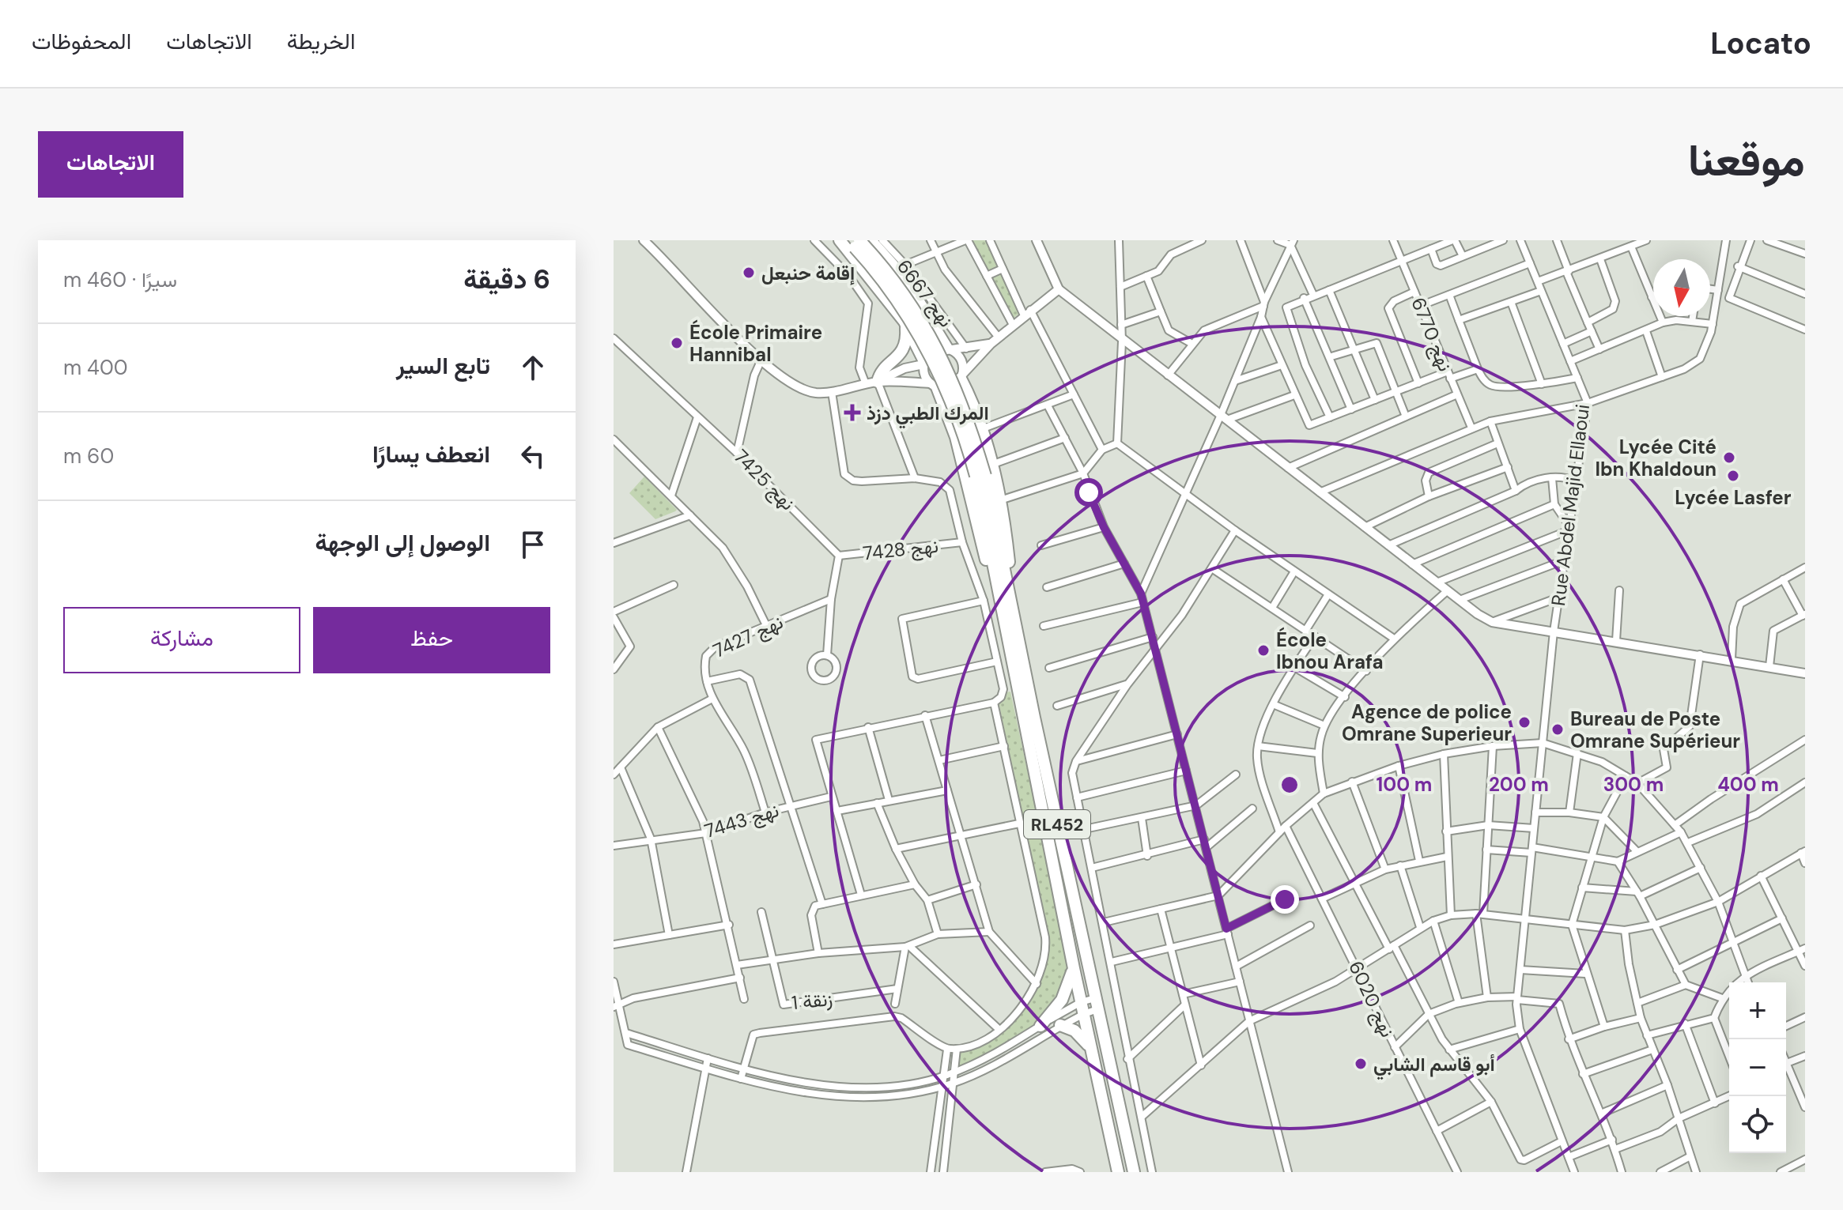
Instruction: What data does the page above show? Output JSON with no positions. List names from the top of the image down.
{
  "streets": {
    "highway": ["RL452"],
    "street": [
      "نهج 6667",
      "نهج 6770",
      "نهج 7425",
      "Rue Abdel Majid Ellaoui",
      "نهج 7428",
      "نهج 7427",
      "نهج 7443",
      "نهج 6020",
      "زنقة 1"
    ]
  },
  "crossings": [
    ["نهج 7425", "نهج 7428"],
    ["نهج 7427", "نهج 7443"]
  ],
  "places": {
    "other": [
      "إقامة حنبعل",
      "École Primaire Hannibal",
      "Lycée Cité Ibn Khaldoun",
      "Lycée Lasfer",
      "École Ibnou Arafa",
      "Agence de police Omrane Superieur",
      "Bureau de Poste Omrane Supérieur",
      "أبو قاسم الشابي"
    ],
    "health": ["المرك الطبي دزذ"]
  },
  "north": "bottom",
  "page": {
    "header": "Locato",
    "nav": ["الخريطة", "الاتجاهات", "المحفوظات"],
    "title": "موقعنا",
    "buttons": [
      "الاتجاهات",
      ["حفظ", "مشاركة"]
    ],
    "heading": ["6 دقيقة", "سيرًا · 460 m"],
    "list": [
      ["تابع السير", "400 m"],
      ["انعطف يسارًا", "60 m"],
      "الوصول إلى الوجهة"
    ],
    "map_buttons": ["+", "−"]
  },
  "rings": [
    "100 m",
    "200 m",
    "300 m",
    "400 m"
  ]
}
